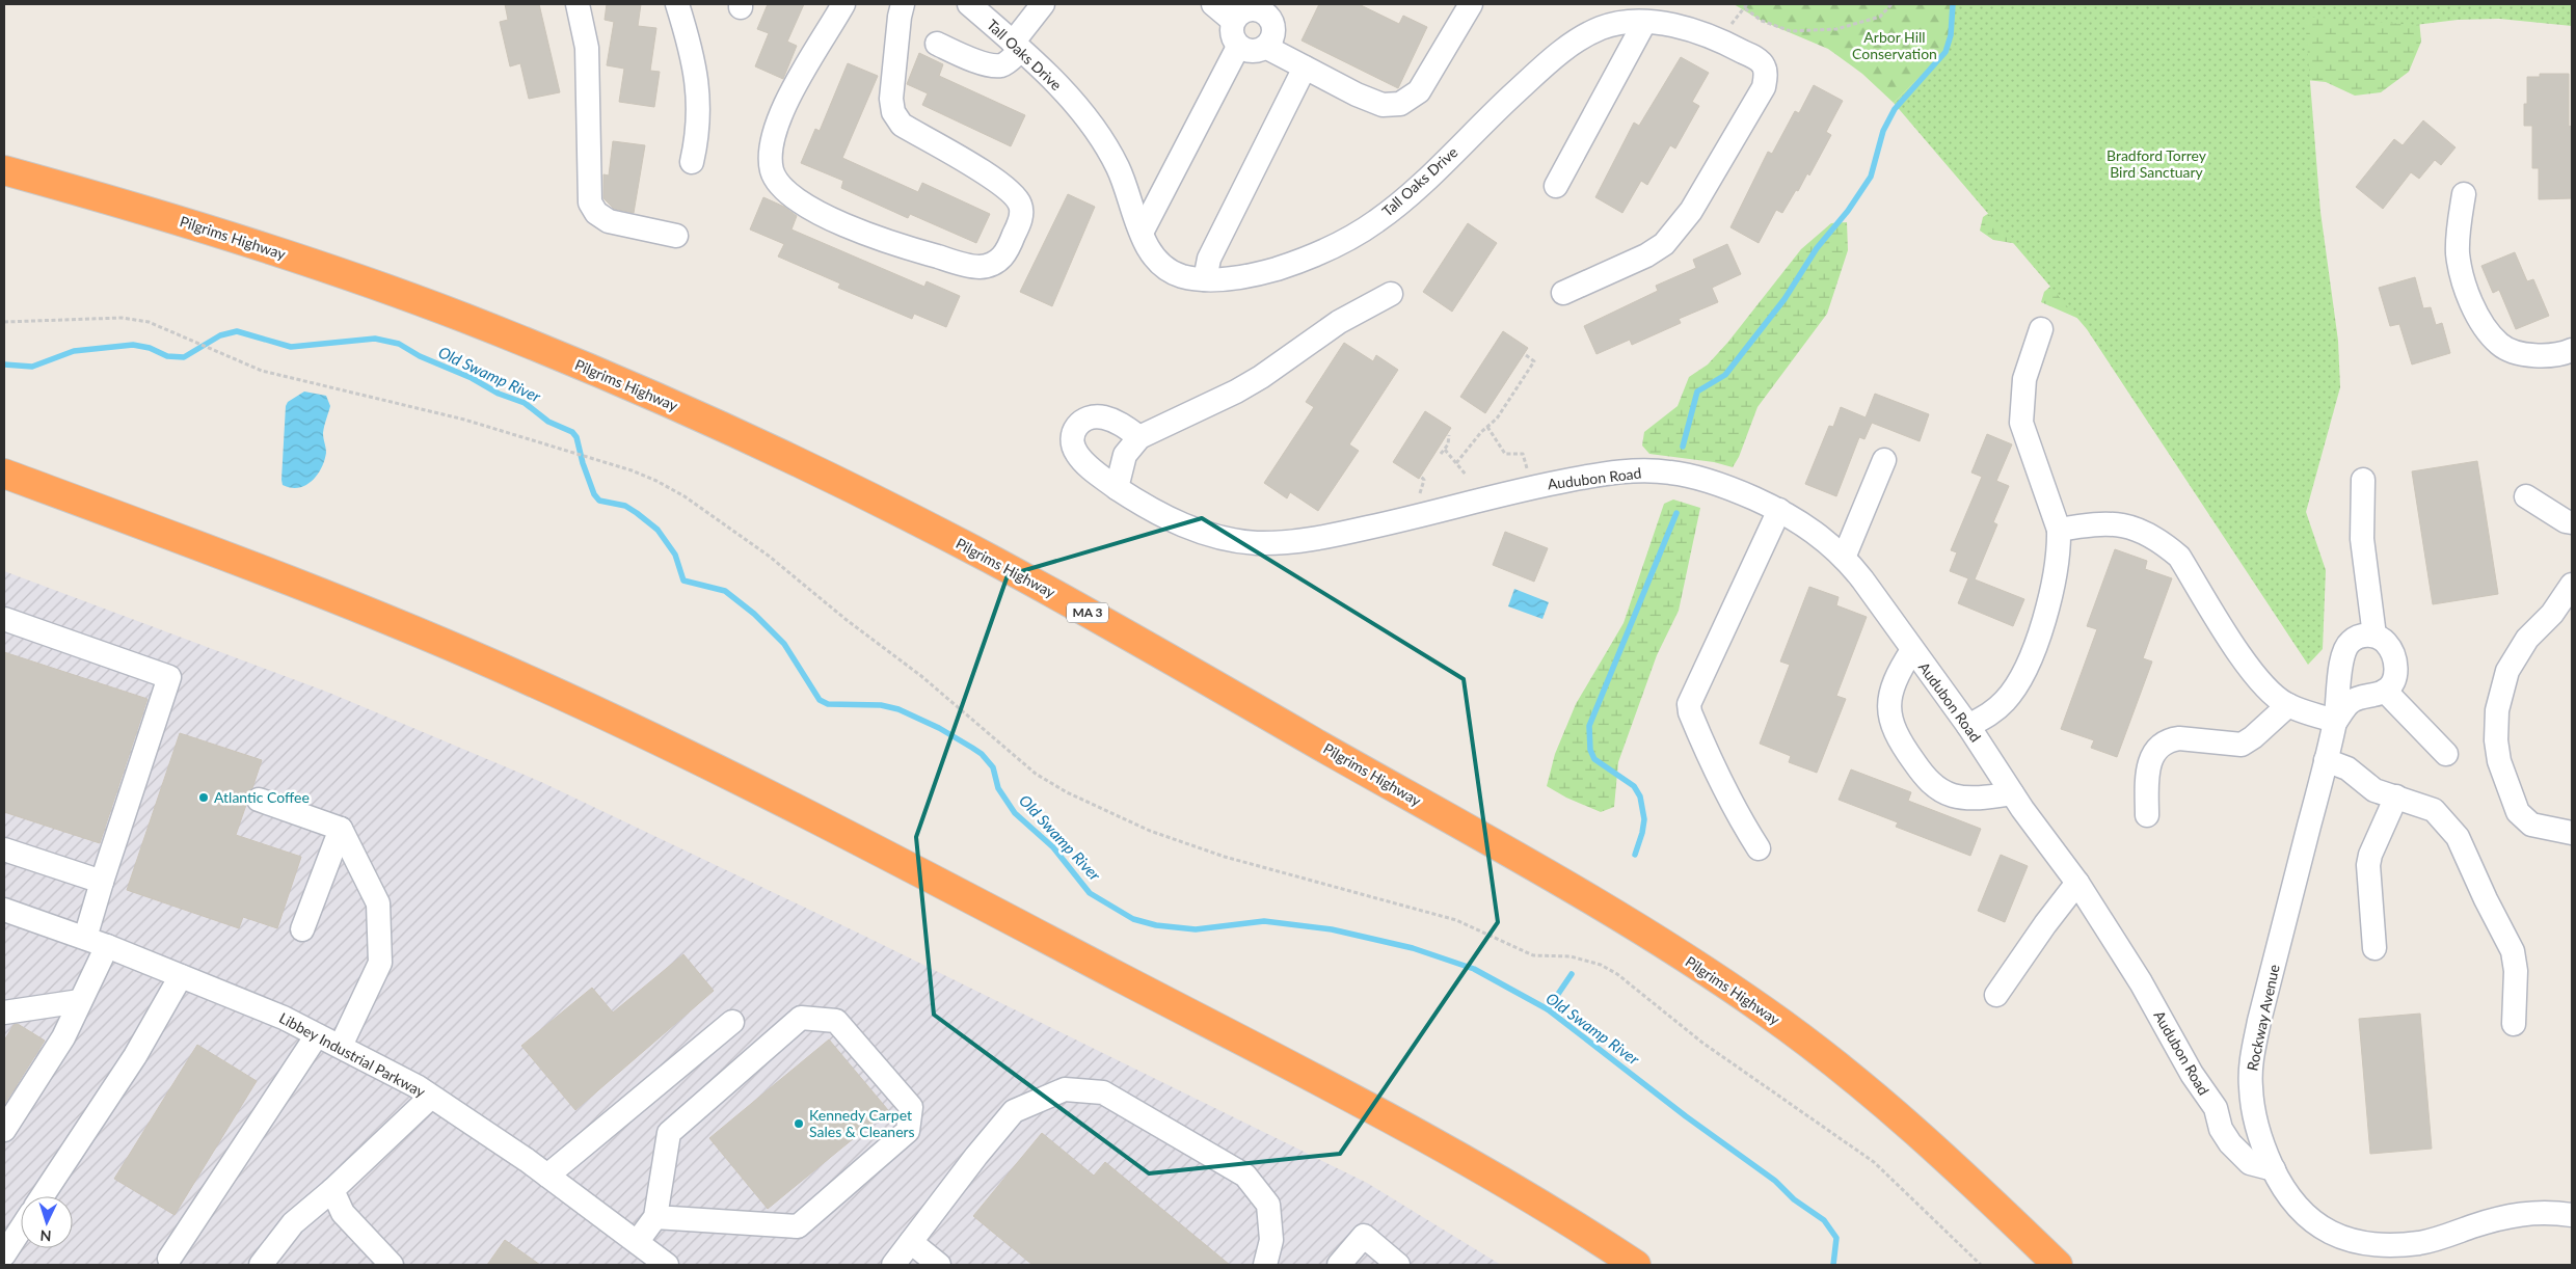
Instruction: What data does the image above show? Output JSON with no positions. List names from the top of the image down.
{
  "streets": {
    "highway": ["Pilgrims Highway", "MA 3"],
    "street": [
      "Tall Oaks Drive",
      "Audubon Road",
      "Rockway Avenue",
      "Libbey Industrial Parkway"
    ]
  },
  "crossings": [
    ["Audubon Road", "Rockway Avenue"]
  ],
  "water": ["Old Swamp River"],
  "parks": ["Arbor Hill Conservation", "Bradford Torrey Bird Sanctuary"],
  "places": ["Atlantic Coffee", "Kennedy Carpet Sales & Cleaners"],
  "north": "bottom"
}
